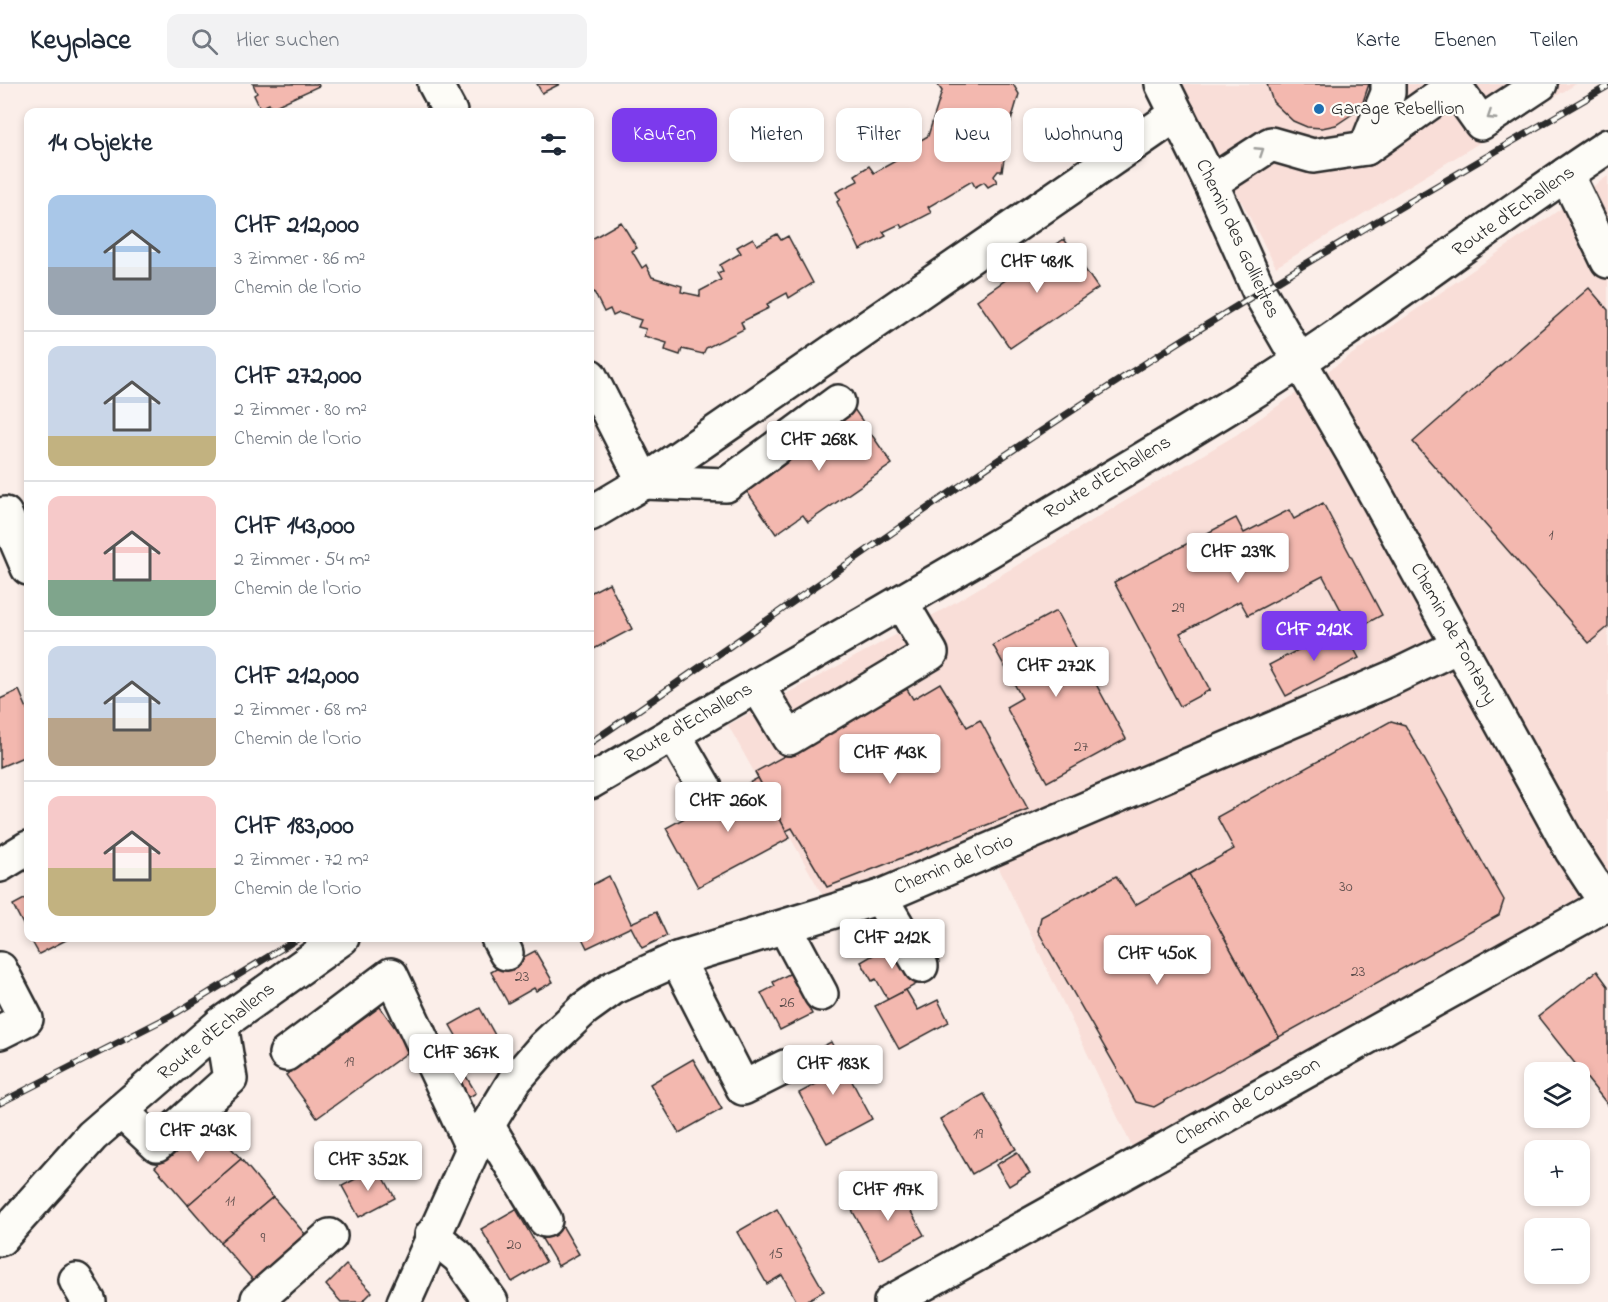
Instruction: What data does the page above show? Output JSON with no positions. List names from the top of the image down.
{
  "streets": {
    "street": [
      "Route d'Echallens",
      "Chemin des Golliettes",
      "Chemin de Fontany",
      "Chemin de l'Orio",
      "Chemin de Cousson"
    ]
  },
  "crossings": [
    ["Route d'Echallens", "Chemin des Golliettes"],
    ["Route d'Echallens", "Chemin de Fontany"],
    ["Chemin des Golliettes", "Chemin de Fontany"],
    ["Chemin de Fontany", "Chemin de l'Orio"],
    ["Chemin de Fontany", "Chemin de Cousson"]
  ],
  "places": ["Garage Rebellion"],
  "house_numbers": [
    "1",
    "29",
    "27",
    "30",
    "23",
    "23",
    "26",
    "19",
    "19",
    "11",
    "9",
    "20",
    "15"
  ],
  "page": {
    "header": "Keyplace",
    "search": "Hier suchen",
    "nav": ["Karte", "Ebenen", "Teilen"],
    "chip": [
      "Kaufen",
      "Mieten",
      "Filter",
      "Neu",
      "Wohnung"
    ],
    "heading": "14 Objekte",
    "list": [
      {
        "name": "CHF 212,000",
        "note": "3 Zimmer · 86 m² · Chemin de l'Orio"
      },
      {
        "name": "CHF 272,000",
        "note": "2 Zimmer · 80 m² · Chemin de l'Orio"
      },
      {
        "name": "CHF 143,000",
        "note": "2 Zimmer · 54 m² · Chemin de l'Orio"
      },
      {
        "name": "CHF 212,000",
        "note": "2 Zimmer · 68 m² · Chemin de l'Orio"
      },
      {
        "name": "CHF 183,000",
        "note": "2 Zimmer · 72 m² · Chemin de l'Orio"
      }
    ],
    "price": [
      "CHF 481K",
      "CHF 268K",
      "CHF 239K",
      "CHF 212K",
      "CHF 272K",
      "CHF 143K",
      "CHF 260K",
      "CHF 212K",
      "CHF 450K",
      "CHF 367K",
      "CHF 183K",
      "CHF 243K",
      "CHF 352K",
      "CHF 197K"
    ],
    "map_buttons": ["+", "−"]
  }
}
